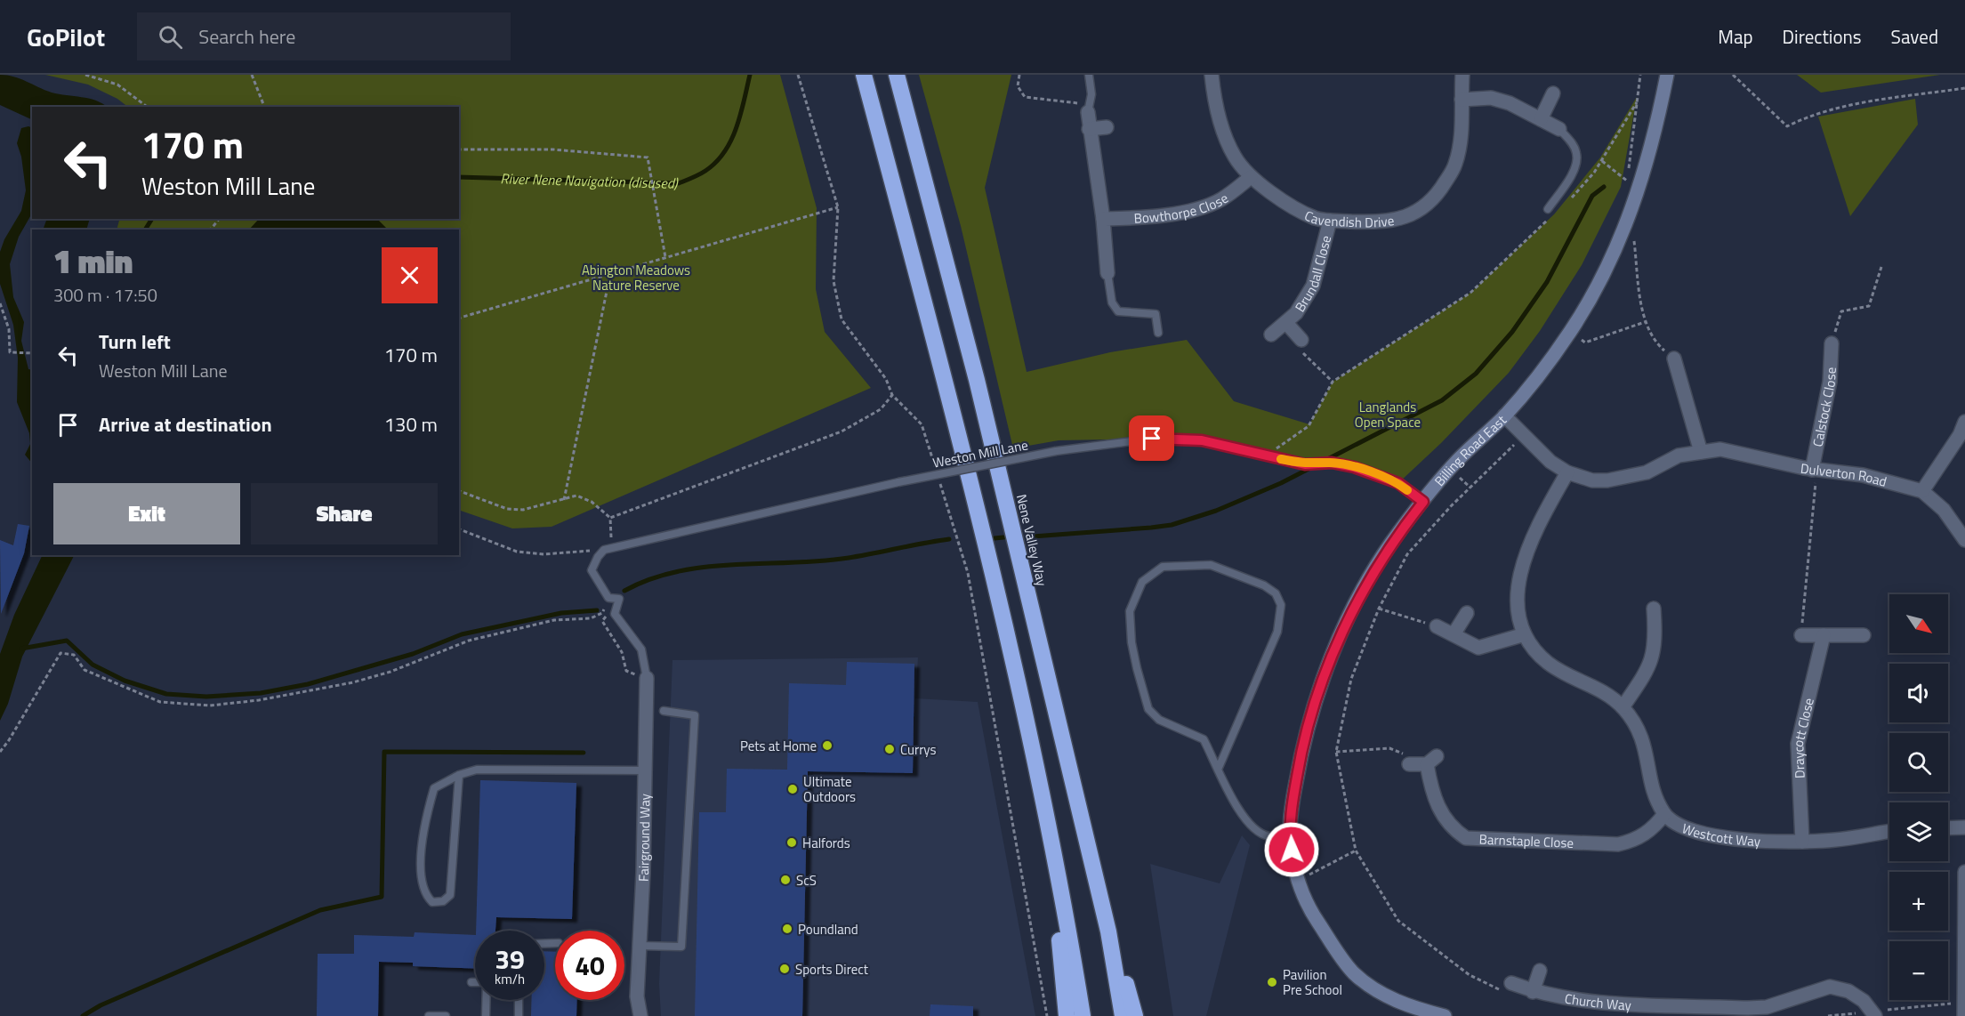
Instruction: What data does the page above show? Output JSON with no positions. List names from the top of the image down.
{
  "streets": {
    "highway": ["Nene Valley Way"],
    "street": [
      "Bowthorpe Close",
      "Cavendish Drive",
      "Brundall Close",
      "Calstock Close",
      "Billing Road East",
      "Dulverton Road",
      "Draycott Close",
      "Westcott Way",
      "Fairground Way",
      "Barnstaple Close",
      "Church Way"
    ],
    "lane": ["Weston Mill Lane"]
  },
  "crossings": [
    ["Bowthorpe Close", "Cavendish Drive"],
    ["Cavendish Drive", "Brundall Close"],
    ["Calstock Close", "Dulverton Road"],
    ["Billing Road East", "Weston Mill Lane"],
    ["Billing Road East", "Dulverton Road"],
    ["Draycott Close", "Westcott Way"],
    ["Westcott Way", "Barnstaple Close"]
  ],
  "water": ["River Nene Navigation (disused)"],
  "parks": ["Abington Meadows Nature Reserve", "Langlands Open Space"],
  "places": [
    "Pets at Home",
    "Currys",
    "Ultimate Outdoors",
    "Halfords",
    "ScS",
    "Poundland",
    "Sports Direct",
    "Pavilion Pre School"
  ],
  "north": "bottom right",
  "page": {
    "header": "GoPilot",
    "search": "Search here",
    "nav": ["Map", "Directions", "Saved"],
    "turn": ["170 m", "Weston Mill Lane"],
    "heading": ["1 min", "300 m · 17:50"],
    "list": [
      {
        "name": "Turn left",
        "note": "Weston Mill Lane",
        "value": "170 m"
      },
      {
        "name": "Arrive at destination",
        "value": "130 m"
      }
    ],
    "buttons": ["Exit", "Share"],
    "map_buttons": ["+", "−"],
    "speed": "39 km/h",
    "limit": "40"
  }
}
